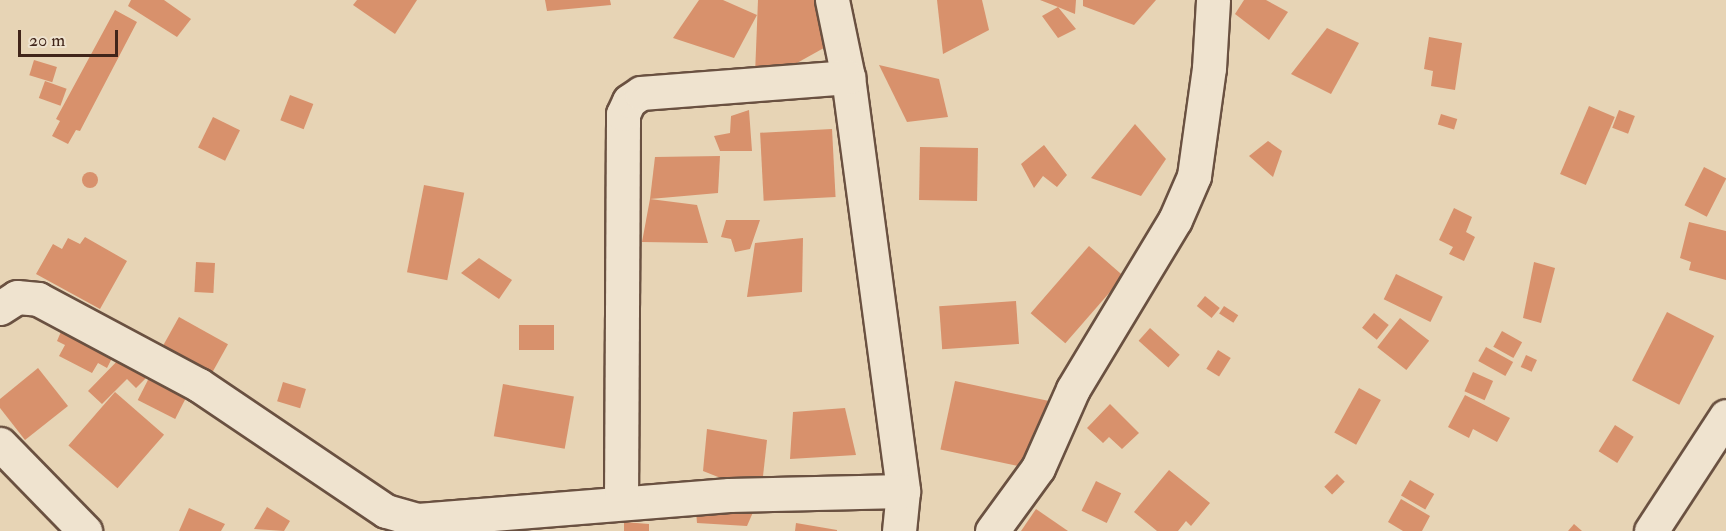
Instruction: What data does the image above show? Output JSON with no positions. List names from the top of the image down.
{
  "scale_bar": "20 m"
}
